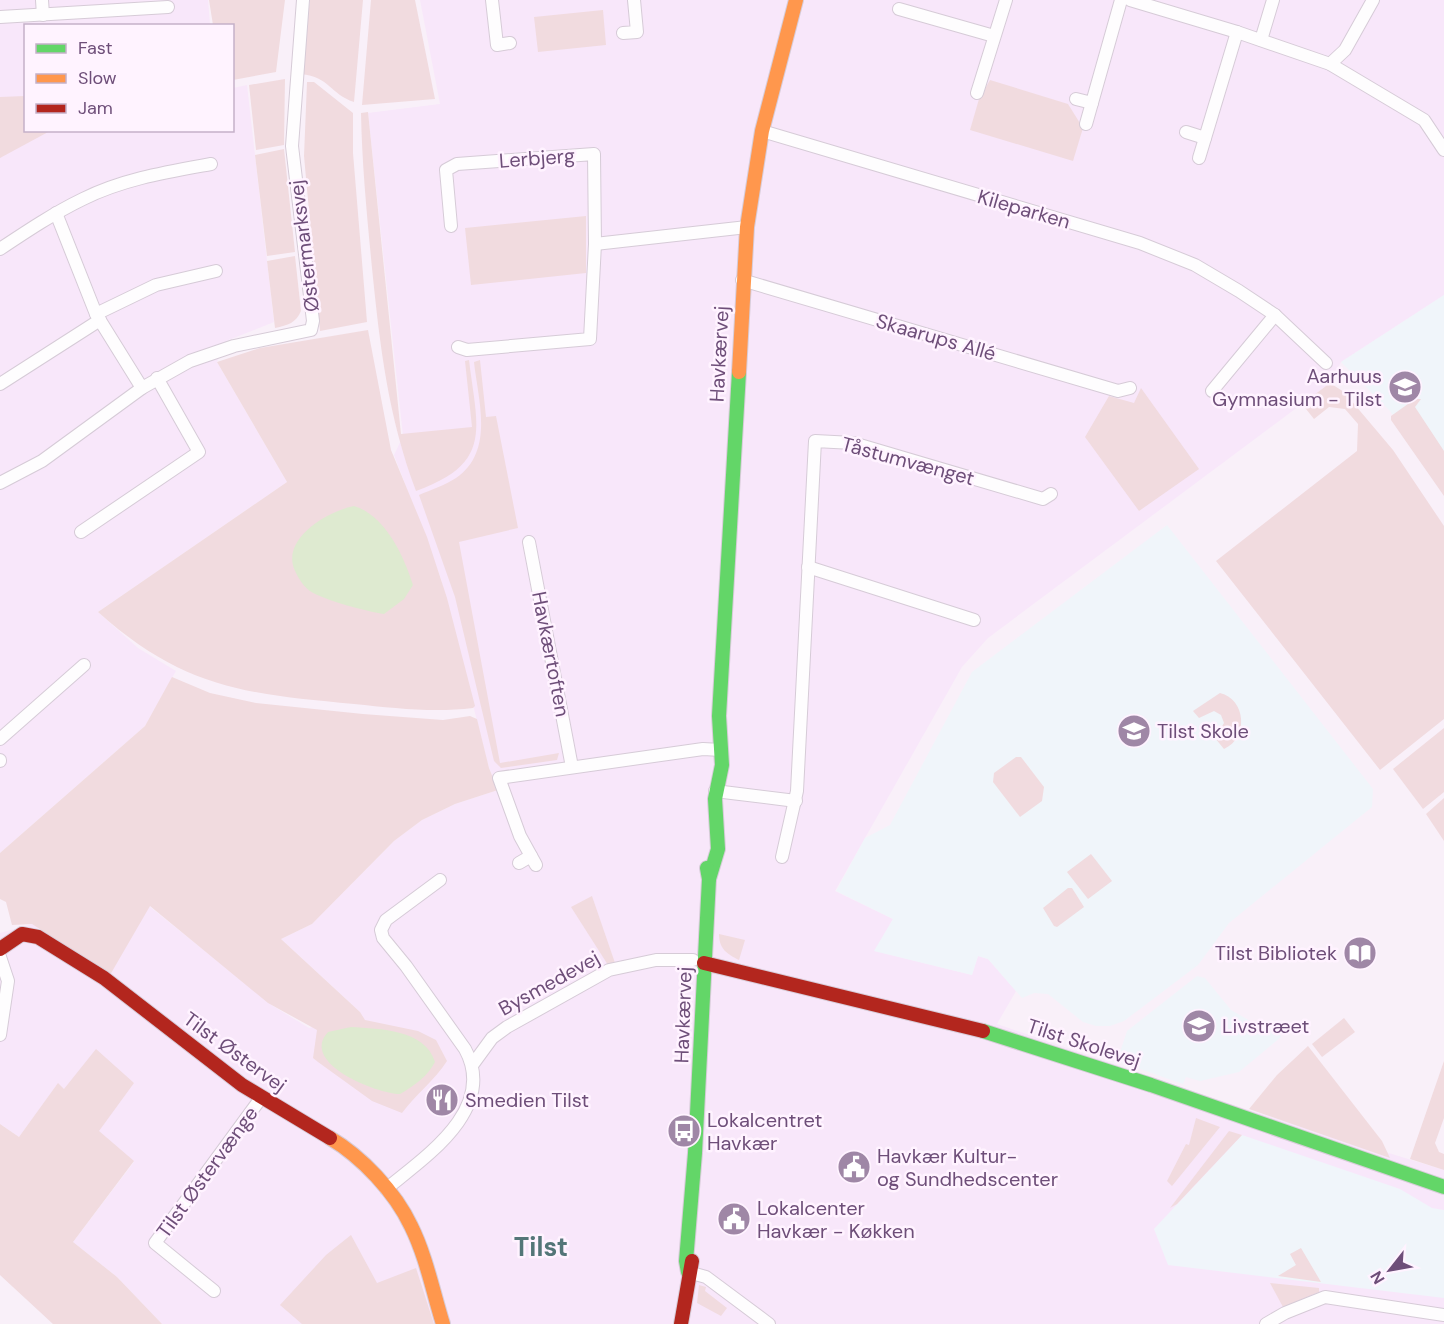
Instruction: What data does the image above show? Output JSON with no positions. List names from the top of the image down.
{
  "streets": {
    "street": [
      "Lerbjerg",
      "Kileparken",
      "Østermarksvej",
      "Skaarups Allé",
      "Havkærvej",
      "Tåstumvænget",
      "Havkærtoften",
      "Bysmedevej",
      "Tilst Skolevej",
      "Tilst Østervej",
      "Tilst Østervænge"
    ]
  },
  "crossings": [
    ["Kileparken", "Havkærvej"],
    ["Skaarups Allé", "Havkærvej"],
    ["Havkærvej", "Bysmedevej"],
    ["Havkærvej", "Tilst Skolevej"],
    ["Bysmedevej", "Tilst Skolevej"],
    ["Bysmedevej", "Tilst Østervej"],
    ["Tilst Østervej", "Tilst Østervænge"]
  ],
  "districts": ["Tilst"],
  "places": {
    "school or university": ["Aarhuus Gymnasium - Tilst", "Tilst Skole", "Livstræet"],
    "library": ["Tilst Bibliotek"],
    "restaurant": ["Smedien Tilst"],
    "bus stop": ["Lokalcentret Havkær"],
    "public building": ["Havkær Kultur- og Sundhedscenter", "Lokalcenter Havkær - Køkken"]
  },
  "legend": ["Fast", "Slow", "Jam"],
  "north": "bottom left"
}
